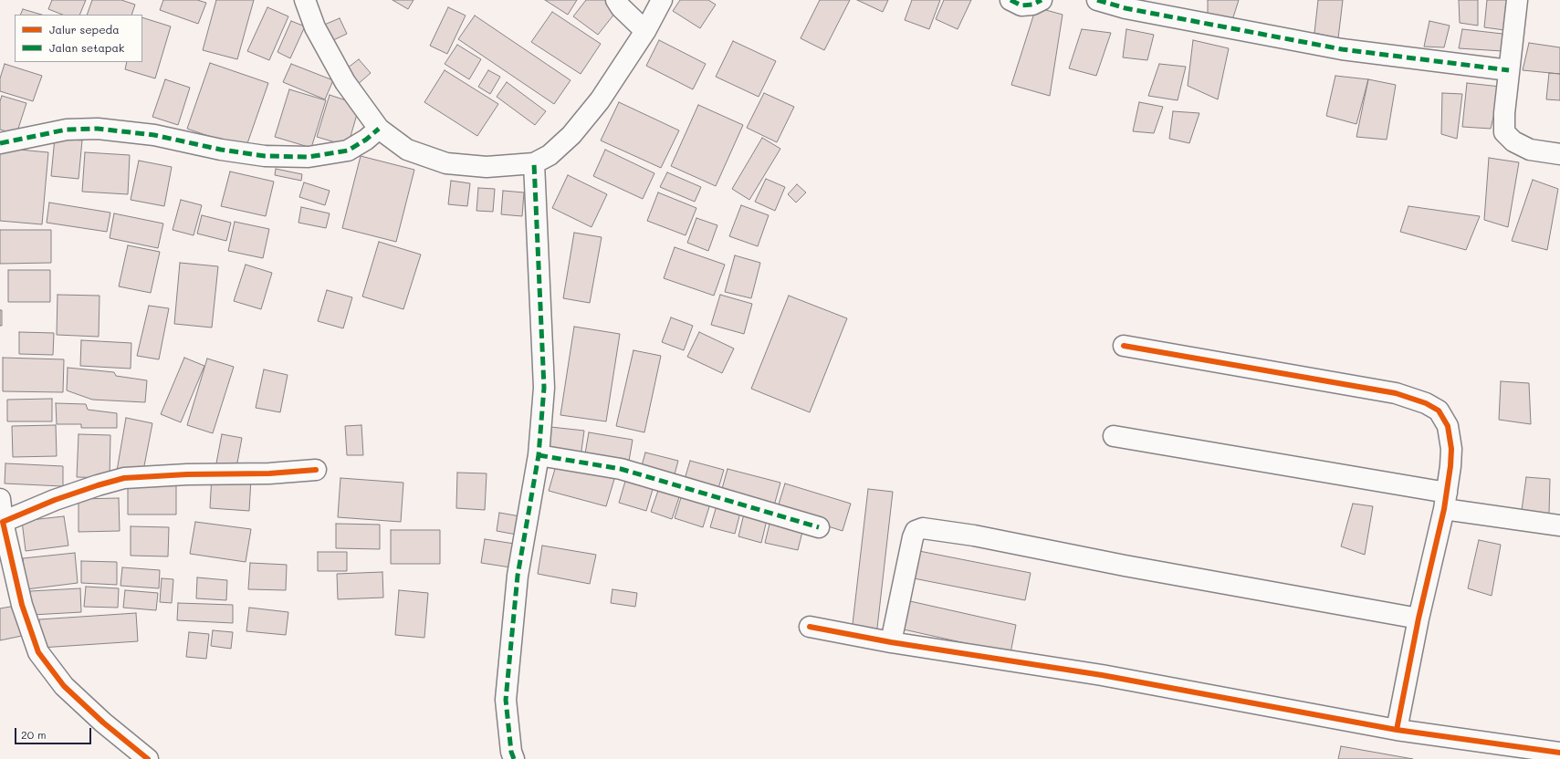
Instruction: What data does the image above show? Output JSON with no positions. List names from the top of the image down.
{
  "legend": ["Jalur sepeda", "Jalan setapak"],
  "scale_bar": "20 m"
}
